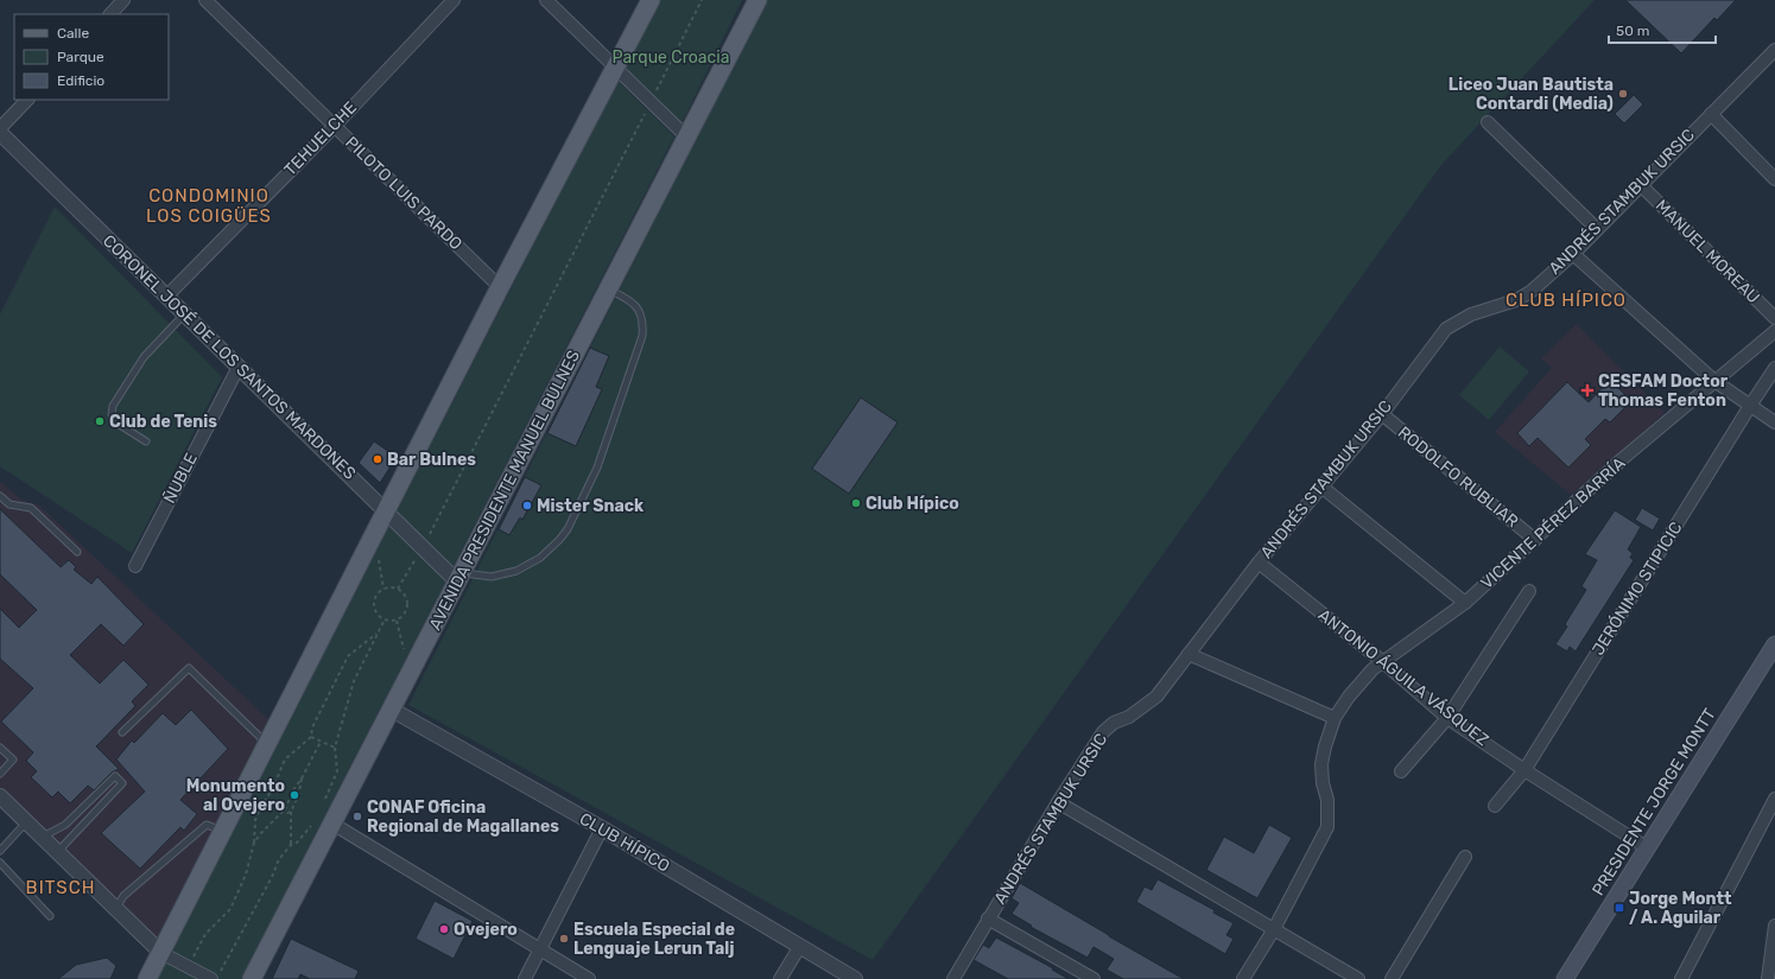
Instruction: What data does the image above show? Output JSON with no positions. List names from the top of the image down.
{
  "streets": {
    "main road": ["AVENIDA PRESIDENTE MANUEL BULNES", "PRESIDENTE JORGE MONTT"],
    "street": [
      "TEHUELCHE",
      "PILOTO LUIS PARDO",
      "ANDRÉS STAMBUK URSIC",
      "MANUEL MOREAU",
      "CORONEL JOSÉ DE LOS SANTOS MARDONES",
      "RODOLFO RUBLIAR",
      "ÑUBLE",
      "VICENTE PÉREZ BARRÍA",
      "JERÓNIMO STIPICIC",
      "ANTONIO ÁGUILA VÁSQUEZ",
      "CLUB HÍPICO"
    ]
  },
  "crossings": [
    ["TEHUELCHE", "PILOTO LUIS PARDO"],
    ["TEHUELCHE", "CORONEL JOSÉ DE LOS SANTOS MARDONES"],
    ["ANDRÉS STAMBUK URSIC", "MANUEL MOREAU"],
    ["ANDRÉS STAMBUK URSIC", "RODOLFO RUBLIAR"],
    ["ANDRÉS STAMBUK URSIC", "ANTONIO ÁGUILA VÁSQUEZ"],
    ["CORONEL JOSÉ DE LOS SANTOS MARDONES", "ÑUBLE"],
    ["CORONEL JOSÉ DE LOS SANTOS MARDONES", "AVENIDA PRESIDENTE MANUEL BULNES"],
    ["RODOLFO RUBLIAR", "VICENTE PÉREZ BARRÍA"],
    ["AVENIDA PRESIDENTE MANUEL BULNES", "CLUB HÍPICO"],
    ["VICENTE PÉREZ BARRÍA", "ANTONIO ÁGUILA VÁSQUEZ"],
    ["JERÓNIMO STIPICIC", "ANTONIO ÁGUILA VÁSQUEZ"],
    ["ANTONIO ÁGUILA VÁSQUEZ", "PRESIDENTE JORGE MONTT"]
  ],
  "districts": ["CONDOMINIO LOS COIGÜES", "CLUB HÍPICO", "BITSCH"],
  "parks": ["Parque Croacia"],
  "places": {
    "other": [
      "Liceo Juan Bautista Contardi (Media)",
      "Club de Tenis",
      "Bar Bulnes",
      "Club Hípico",
      "Mister Snack",
      "Monumento al Ovejero",
      "CONAF Oficina Regional de Magallanes",
      "Ovejero",
      "Escuela Especial de Lenguaje Lerun Talj"
    ],
    "health": ["CESFAM Doctor Thomas Fenton"],
    "transit": ["Jorge Montt / A. Aguilar"]
  },
  "legend": ["Calle", "Parque", "Edificio"],
  "scale_bar": "50 m"
}
